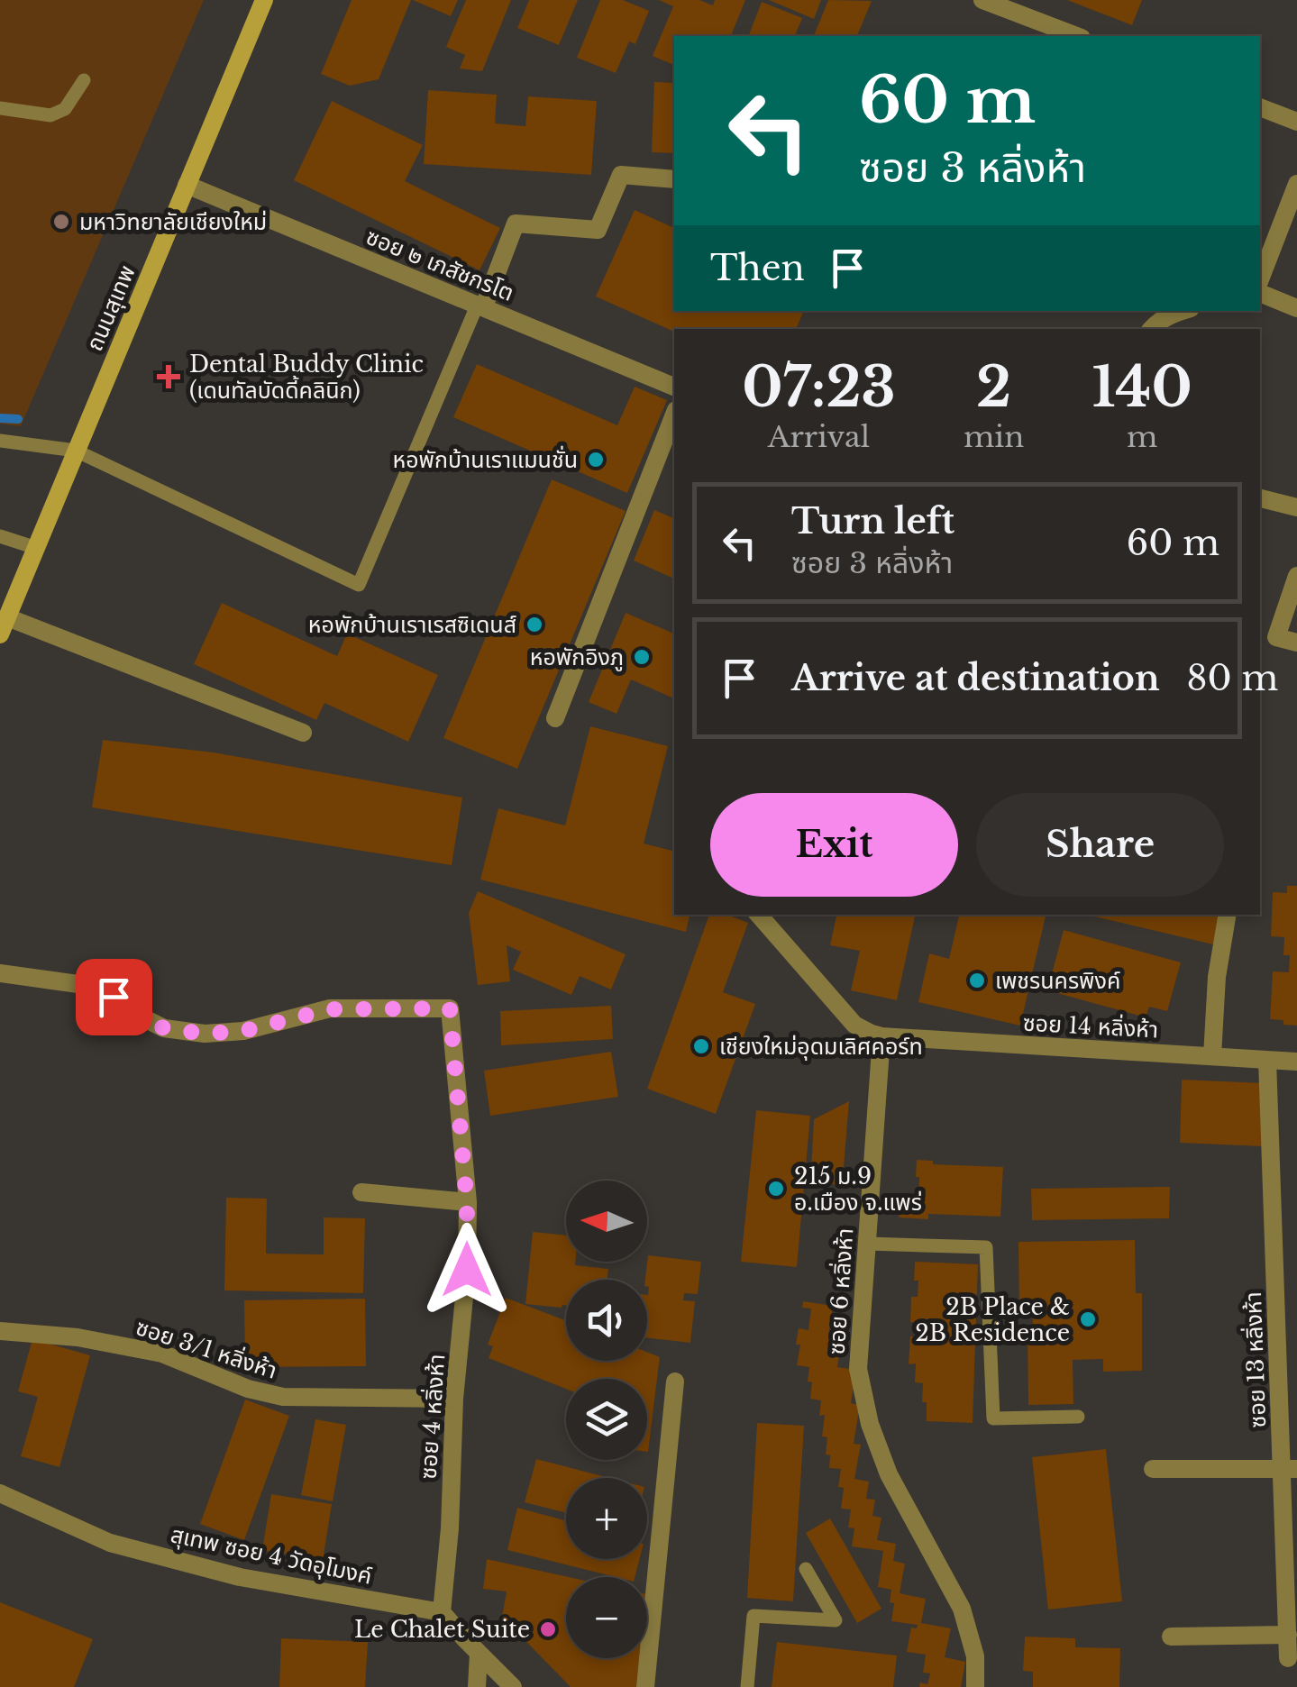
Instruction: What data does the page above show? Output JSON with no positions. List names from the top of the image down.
{
  "streets": {
    "main road": ["ถนนสุเทพ"],
    "street": [
      "ซอย ๒ เภสัชกรโต",
      "ซอย 14 หลิ่งห้า",
      "ซอย 6 หลิ่งห้า",
      "ซอย 3/1 หลิ่งห้า",
      "ซอย 13 หลิ่งห้า",
      "ซอย 4 หลิ่งห้า",
      "สุเทพ ซอย 4 วัดอุโมงค์"
    ]
  },
  "crossings": [
    ["ซอย ๒ เภสัชกรโต", "ถนนสุเทพ"],
    ["ซอย 14 หลิ่งห้า", "ซอย 6 หลิ่งห้า"],
    ["ซอย 14 หลิ่งห้า", "ซอย 13 หลิ่งห้า"],
    ["ซอย 3/1 หลิ่งห้า", "ซอย 4 หลิ่งห้า"],
    ["ซอย 4 หลิ่งห้า", "สุเทพ ซอย 4 วัดอุโมงค์"]
  ],
  "places": {
    "other": [
      "มหาวิทยาลัยเชียงใหม่",
      "หอพักบ้านเราแมนชั่น",
      "หอพักบ้านเราเรสซิเดนส์",
      "หอพักอิงภู",
      "เพชรนครพิงค์",
      "เชียงใหม่อุดมเลิศคอร์ท",
      "215 ม.9 อ.เมือง จ.แพร่",
      "2B Place & 2B Residence",
      "Le Chalet Suite"
    ],
    "health": ["Dental Buddy Clinic (เดนทัลบัดดี้คลินิก)"]
  },
  "north": "left",
  "page": {
    "turn": ["60 m", "ซอย 3 หลิ่งห้า"],
    "then": "Then",
    "eta": [
      "07:23",
      "Arrival",
      "2",
      "min",
      "140",
      "m"
    ],
    "list": [
      {
        "name": "Turn left",
        "note": "ซอย 3 หลิ่งห้า",
        "value": "60 m"
      },
      {
        "name": "Arrive at destination",
        "value": "80 m"
      }
    ],
    "buttons": ["Exit", "Share"],
    "map_buttons": ["+", "−"]
  }
}
